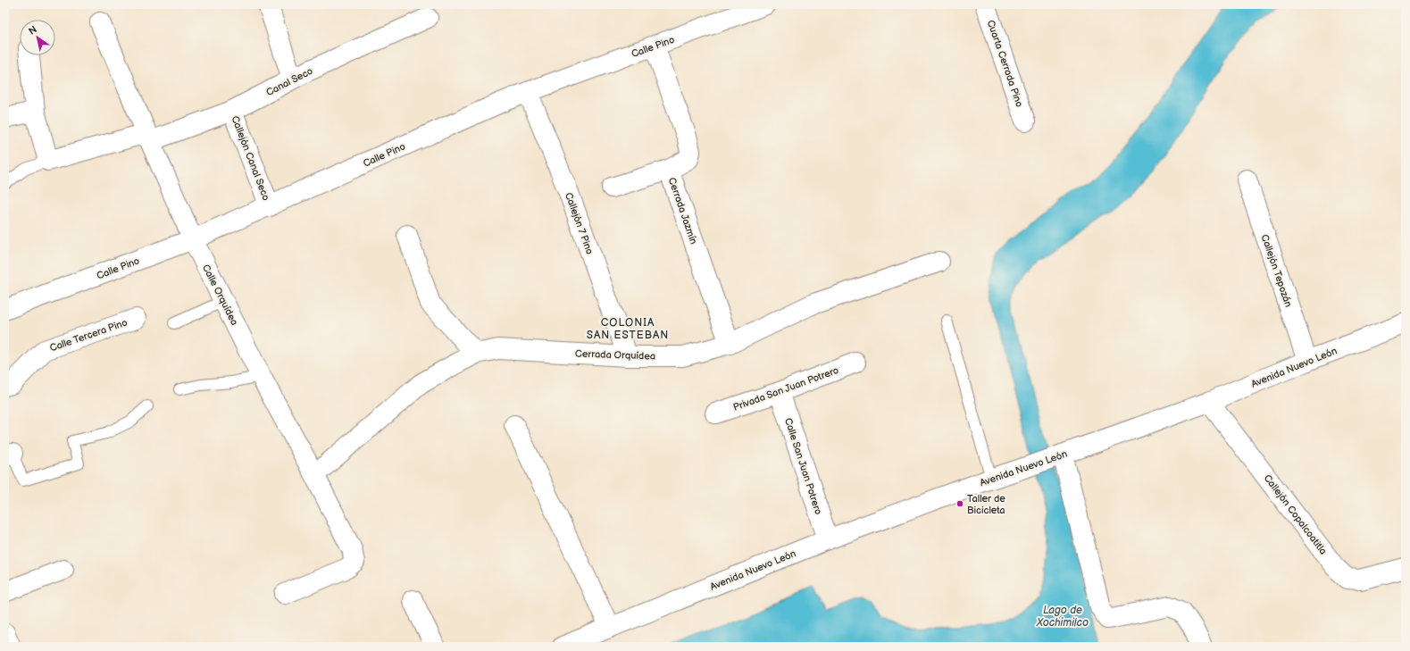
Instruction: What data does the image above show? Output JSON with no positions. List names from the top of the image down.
{
  "streets": {
    "street": [
      "Calle Pino",
      "Cuarta Cerrada Pino",
      "Canal Seco",
      "Callejón Canal Seco",
      "Cerrada Jazmín",
      "Callejón 7 Pino",
      "Callejón Tepozán",
      "Calle Orquídea",
      "Calle Tercera Pino",
      "Cerrada Orquídea",
      "Avenida Nuevo León",
      "Privada San Juan Potrero",
      "Calle San Juan Potrero",
      "Callejón Copalcoatitla"
    ]
  },
  "crossings": [
    ["Calle Pino", "Callejón Canal Seco"],
    ["Calle Pino", "Cerrada Jazmín"],
    ["Calle Pino", "Callejón 7 Pino"],
    ["Calle Pino", "Calle Orquídea"],
    ["Canal Seco", "Callejón Canal Seco"],
    ["Canal Seco", "Calle Orquídea"],
    ["Cerrada Jazmín", "Cerrada Orquídea"],
    ["Callejón 7 Pino", "Cerrada Orquídea"],
    ["Callejón Tepozán", "Avenida Nuevo León"],
    ["Calle Orquídea", "Cerrada Orquídea"],
    ["Avenida Nuevo León", "Calle San Juan Potrero"],
    ["Avenida Nuevo León", "Callejón Copalcoatitla"],
    ["Privada San Juan Potrero", "Calle San Juan Potrero"]
  ],
  "districts": ["COLONIA SAN ESTEBAN"],
  "water": ["Lago de Xochimilco"],
  "places": ["Taller de Bicicleta"],
  "north": "top left"
}
